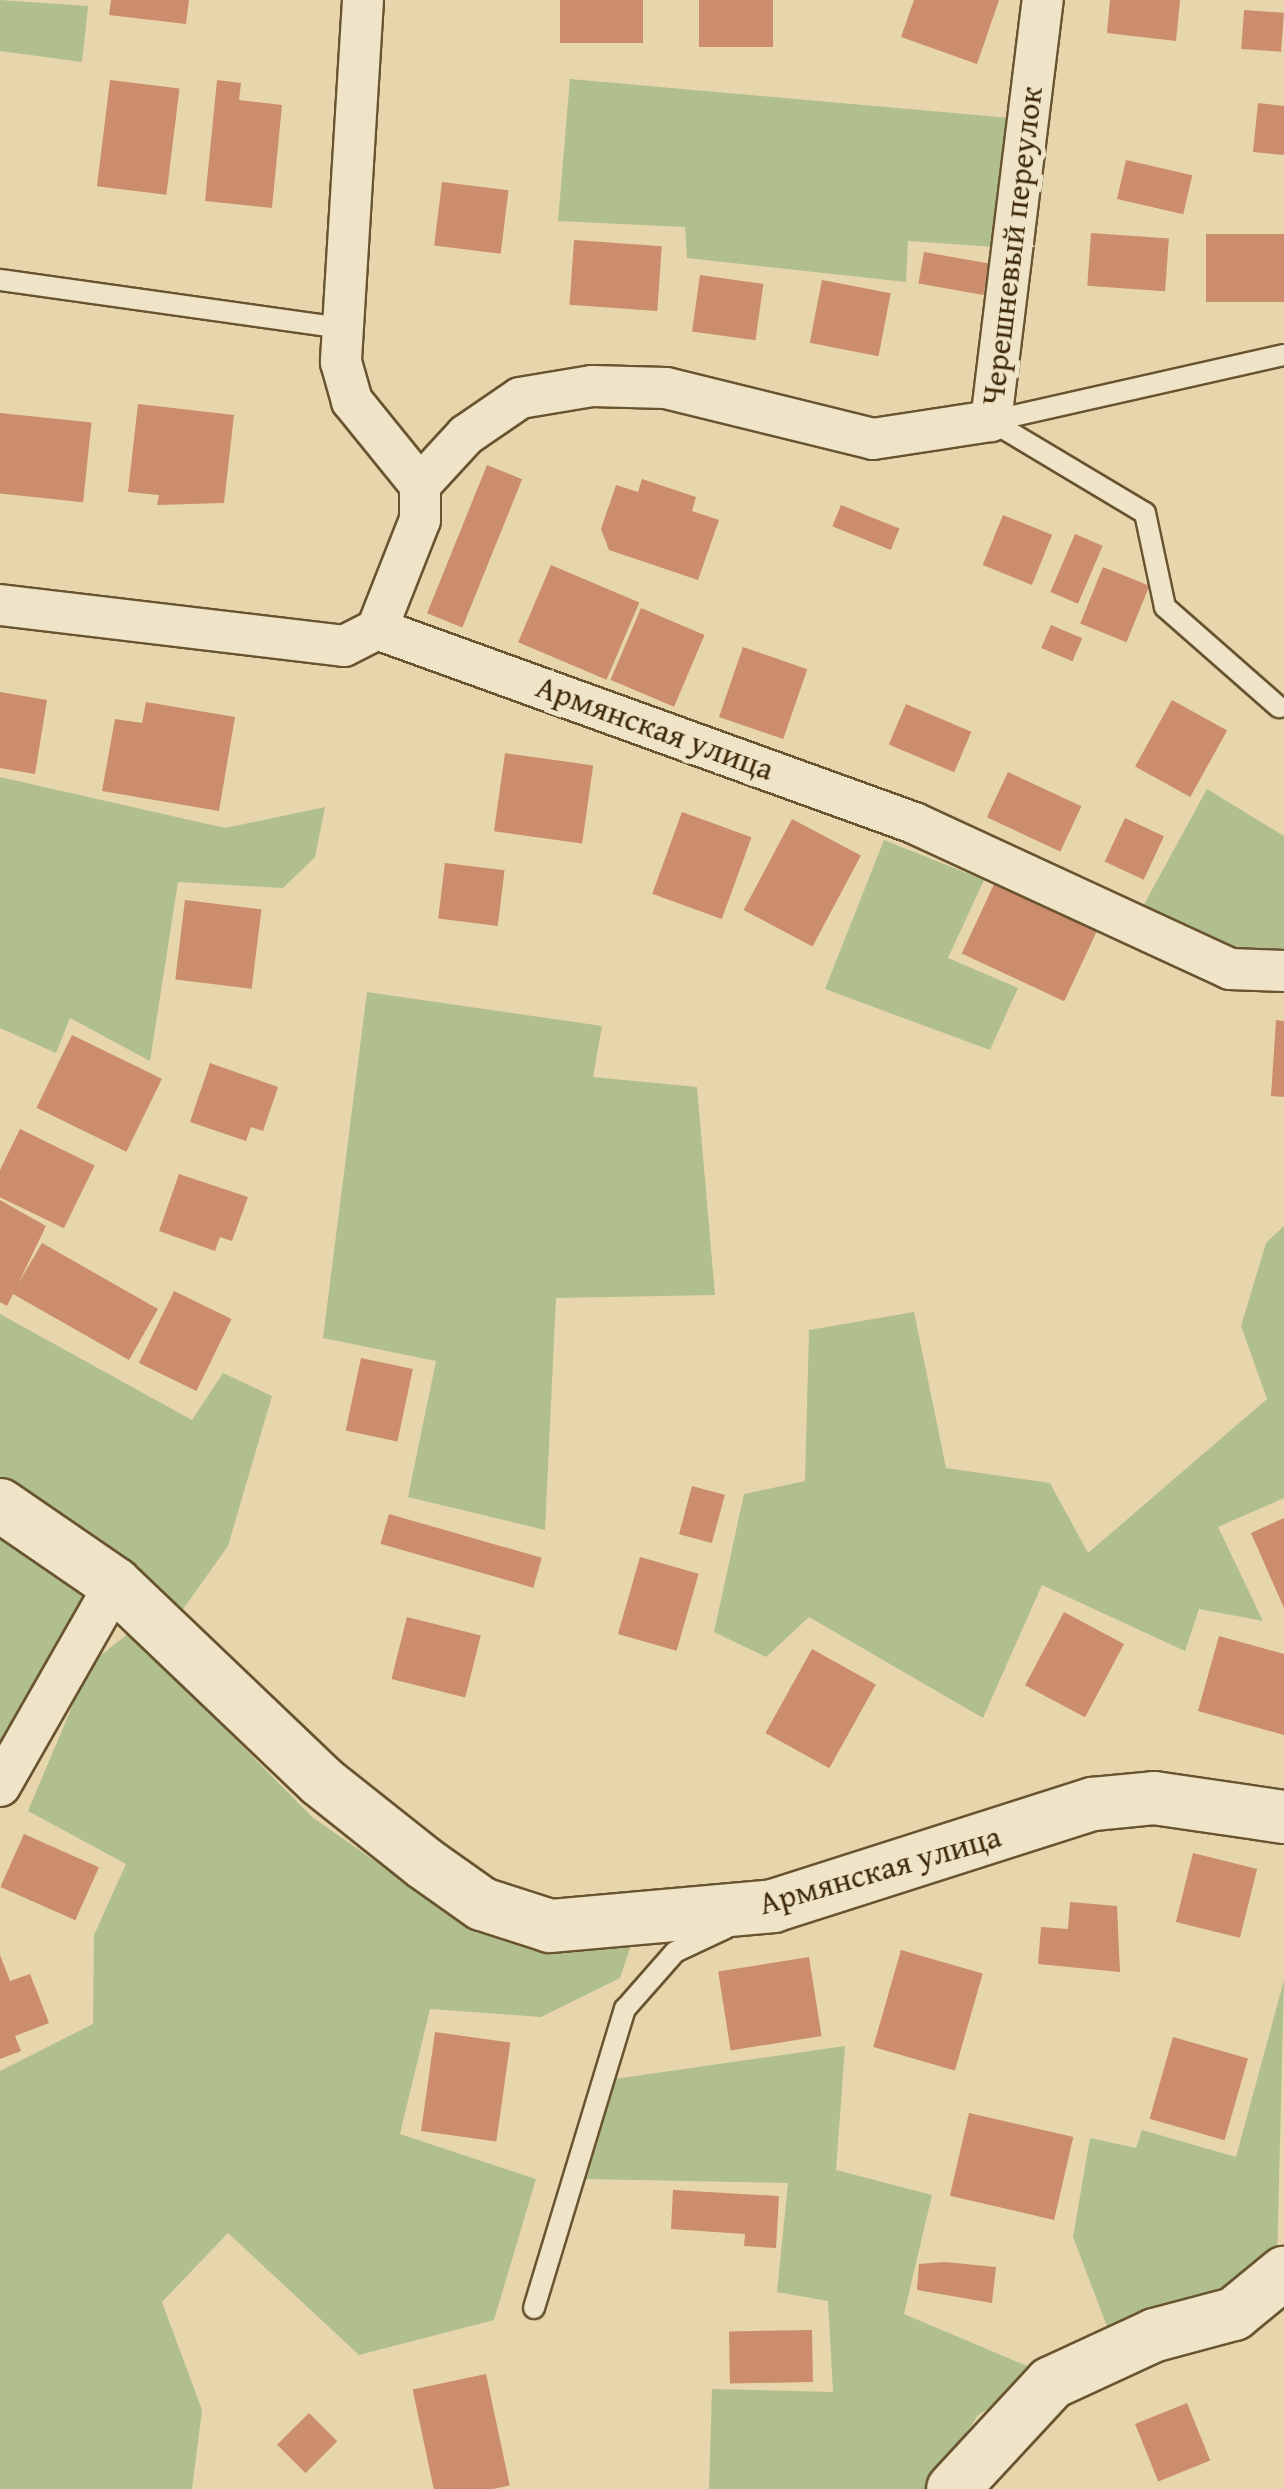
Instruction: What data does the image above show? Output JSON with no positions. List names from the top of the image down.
{
  "streets": {
    "street": ["Черешневый переулок", "Армянская улица"]
  }
}
